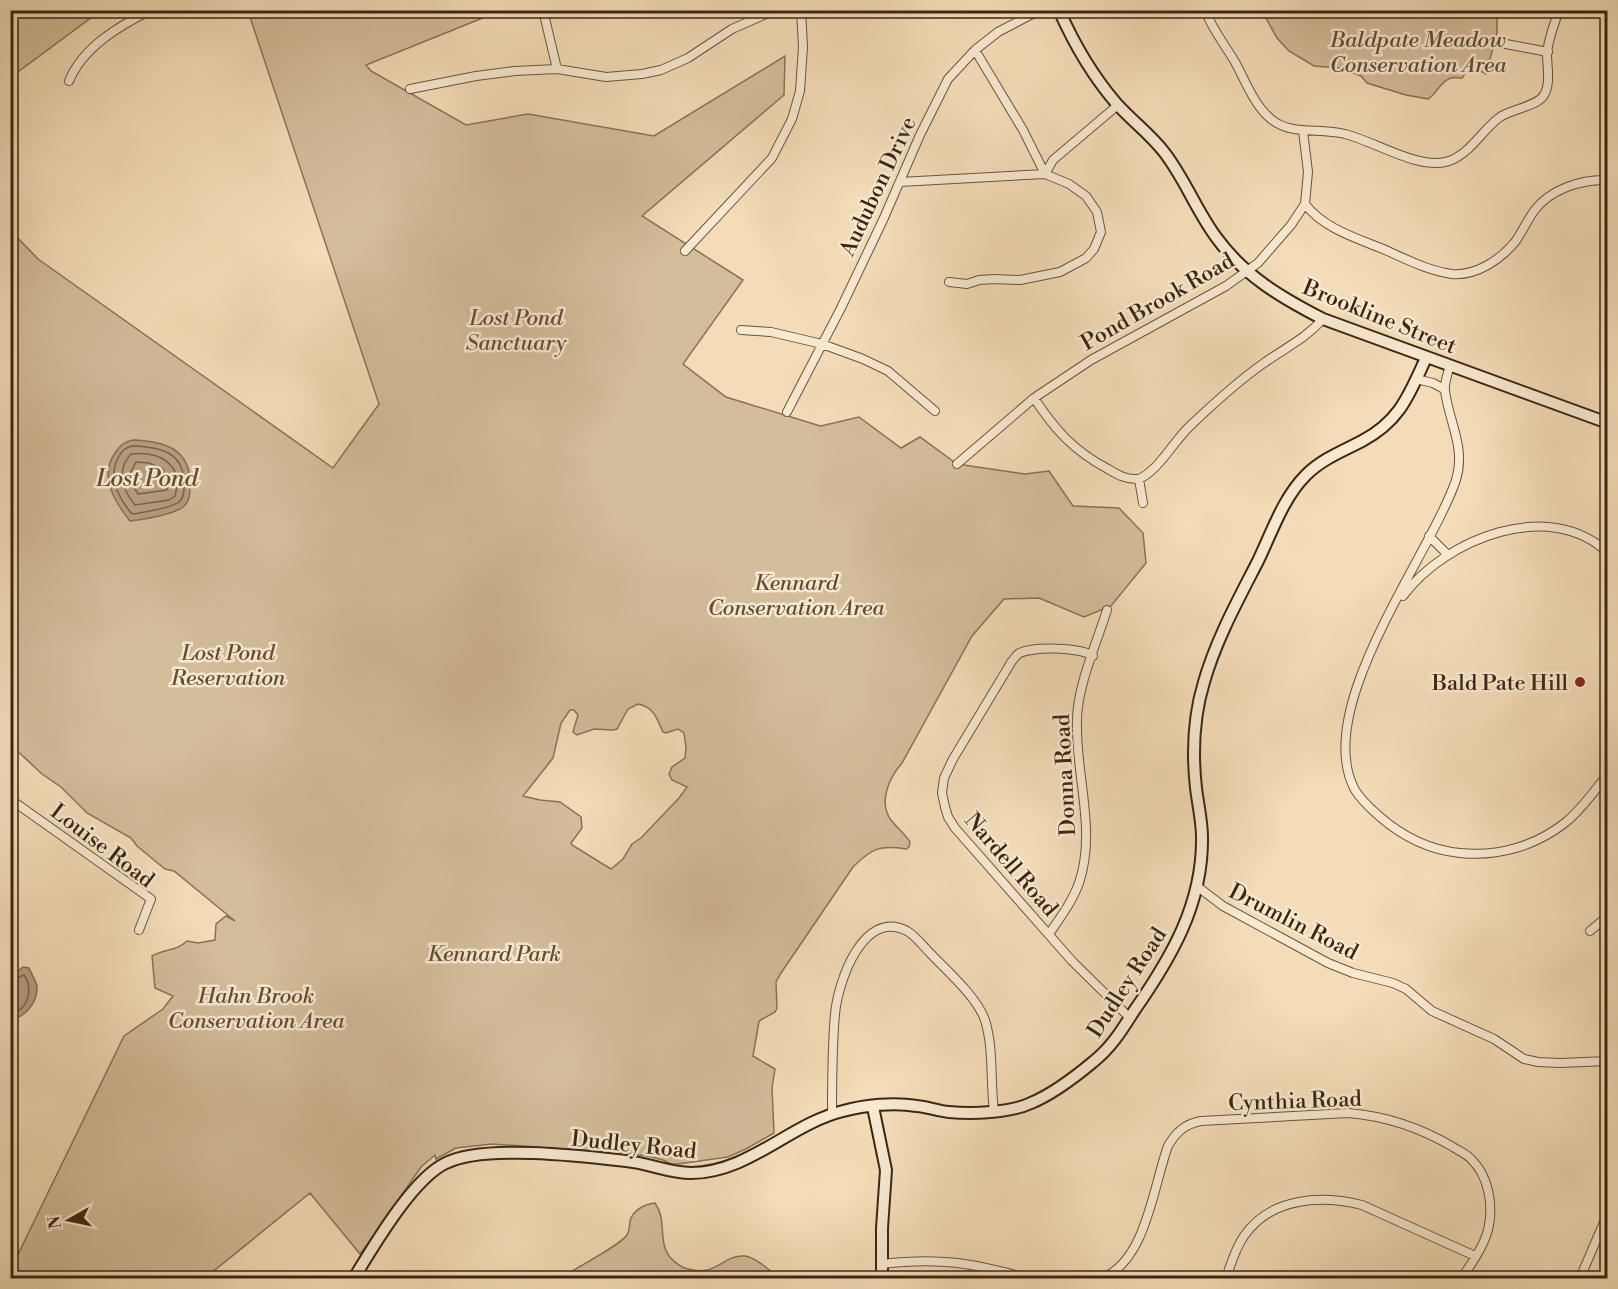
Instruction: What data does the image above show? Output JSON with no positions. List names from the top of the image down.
{
  "streets": {
    "street": [
      "Audubon Drive",
      "Pond Brook Road",
      "Brookline Street",
      "Donna Road",
      "Louise Road",
      "Nardell Road",
      "Drumlin Road",
      "Dudley Road",
      "Cynthia Road"
    ]
  },
  "crossings": [
    ["Pond Brook Road", "Brookline Street"],
    ["Brookline Street", "Dudley Road"],
    ["Donna Road", "Nardell Road"],
    ["Nardell Road", "Dudley Road"],
    ["Drumlin Road", "Dudley Road"]
  ],
  "water": ["Lost Pond"],
  "parks": [
    "Baldpate Meadow Conservation Area",
    "Lost Pond Sanctuary",
    "Kennard Conservation Area",
    "Lost Pond Reservation",
    "Kennard Park",
    "Hahn Brook Conservation Area"
  ],
  "places": ["Bald Pate Hill"],
  "north": "left"
}
